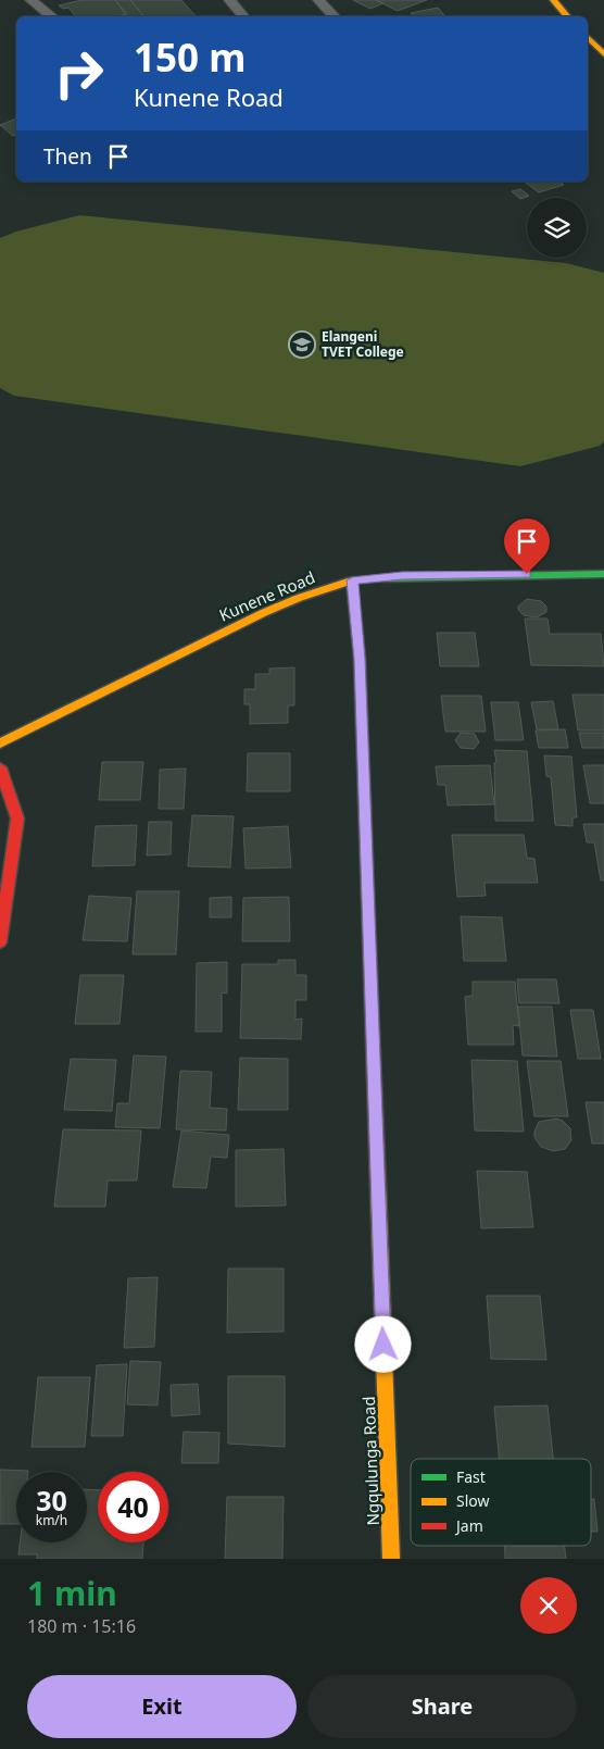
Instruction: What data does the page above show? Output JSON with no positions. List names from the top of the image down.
{
  "streets": {
    "street": ["Kunene Road", "Ngqulunga Road"]
  },
  "crossings": [
    ["Kunene Road", "Ngqulunga Road"]
  ],
  "places": {
    "school or university": ["Elangeni TVET College"]
  },
  "legend": ["Fast", "Slow", "Jam"],
  "page": {
    "turn": ["150 m", "Kunene Road"],
    "then": "Then",
    "speed": "30 km/h",
    "limit": "40",
    "heading": ["1 min", "180 m · 15:16"],
    "buttons": ["Exit", "Share"]
  }
}
